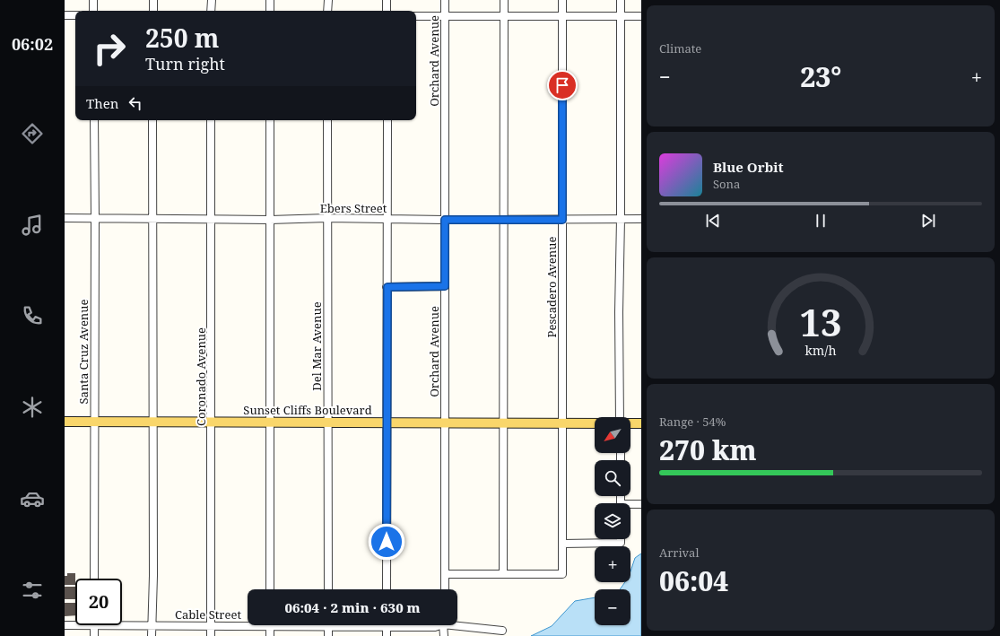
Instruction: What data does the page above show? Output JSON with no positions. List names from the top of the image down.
{
  "streets": {
    "main road": ["Sunset Cliffs Boulevard"],
    "street": [
      "Orchard Avenue",
      "Ebers Street",
      "Pescadero Avenue",
      "Del Mar Avenue",
      "Santa Cruz Avenue",
      "Coronado Avenue",
      "Cable Street"
    ]
  },
  "crossings": [
    ["Orchard Avenue", "Ebers Street"],
    ["Orchard Avenue", "Sunset Cliffs Boulevard"],
    ["Ebers Street", "Pescadero Avenue"],
    ["Ebers Street", "Del Mar Avenue"],
    ["Ebers Street", "Santa Cruz Avenue"],
    ["Ebers Street", "Coronado Avenue"],
    ["Pescadero Avenue", "Sunset Cliffs Boulevard"],
    ["Del Mar Avenue", "Sunset Cliffs Boulevard"],
    ["Santa Cruz Avenue", "Sunset Cliffs Boulevard"],
    ["Coronado Avenue", "Sunset Cliffs Boulevard"],
    ["Coronado Avenue", "Cable Street"]
  ],
  "north": "bottom left",
  "page": {
    "tabs": "06:02",
    "tile": [
      "Climate",
      ["Range · 54%", "270 km"],
      ["Arrival", "06:04"]
    ],
    "turn": ["250 m", "Turn right"],
    "heat": ["−", "23°", "+"],
    "then": "Then",
    "song": ["Blue Orbit", "Sona"],
    "map_buttons": ["+", "−"],
    "limit": "20",
    "trip": "06:04 · 2 min · 630 m",
    "gauge": ["13", "km/h"]
  }
}
